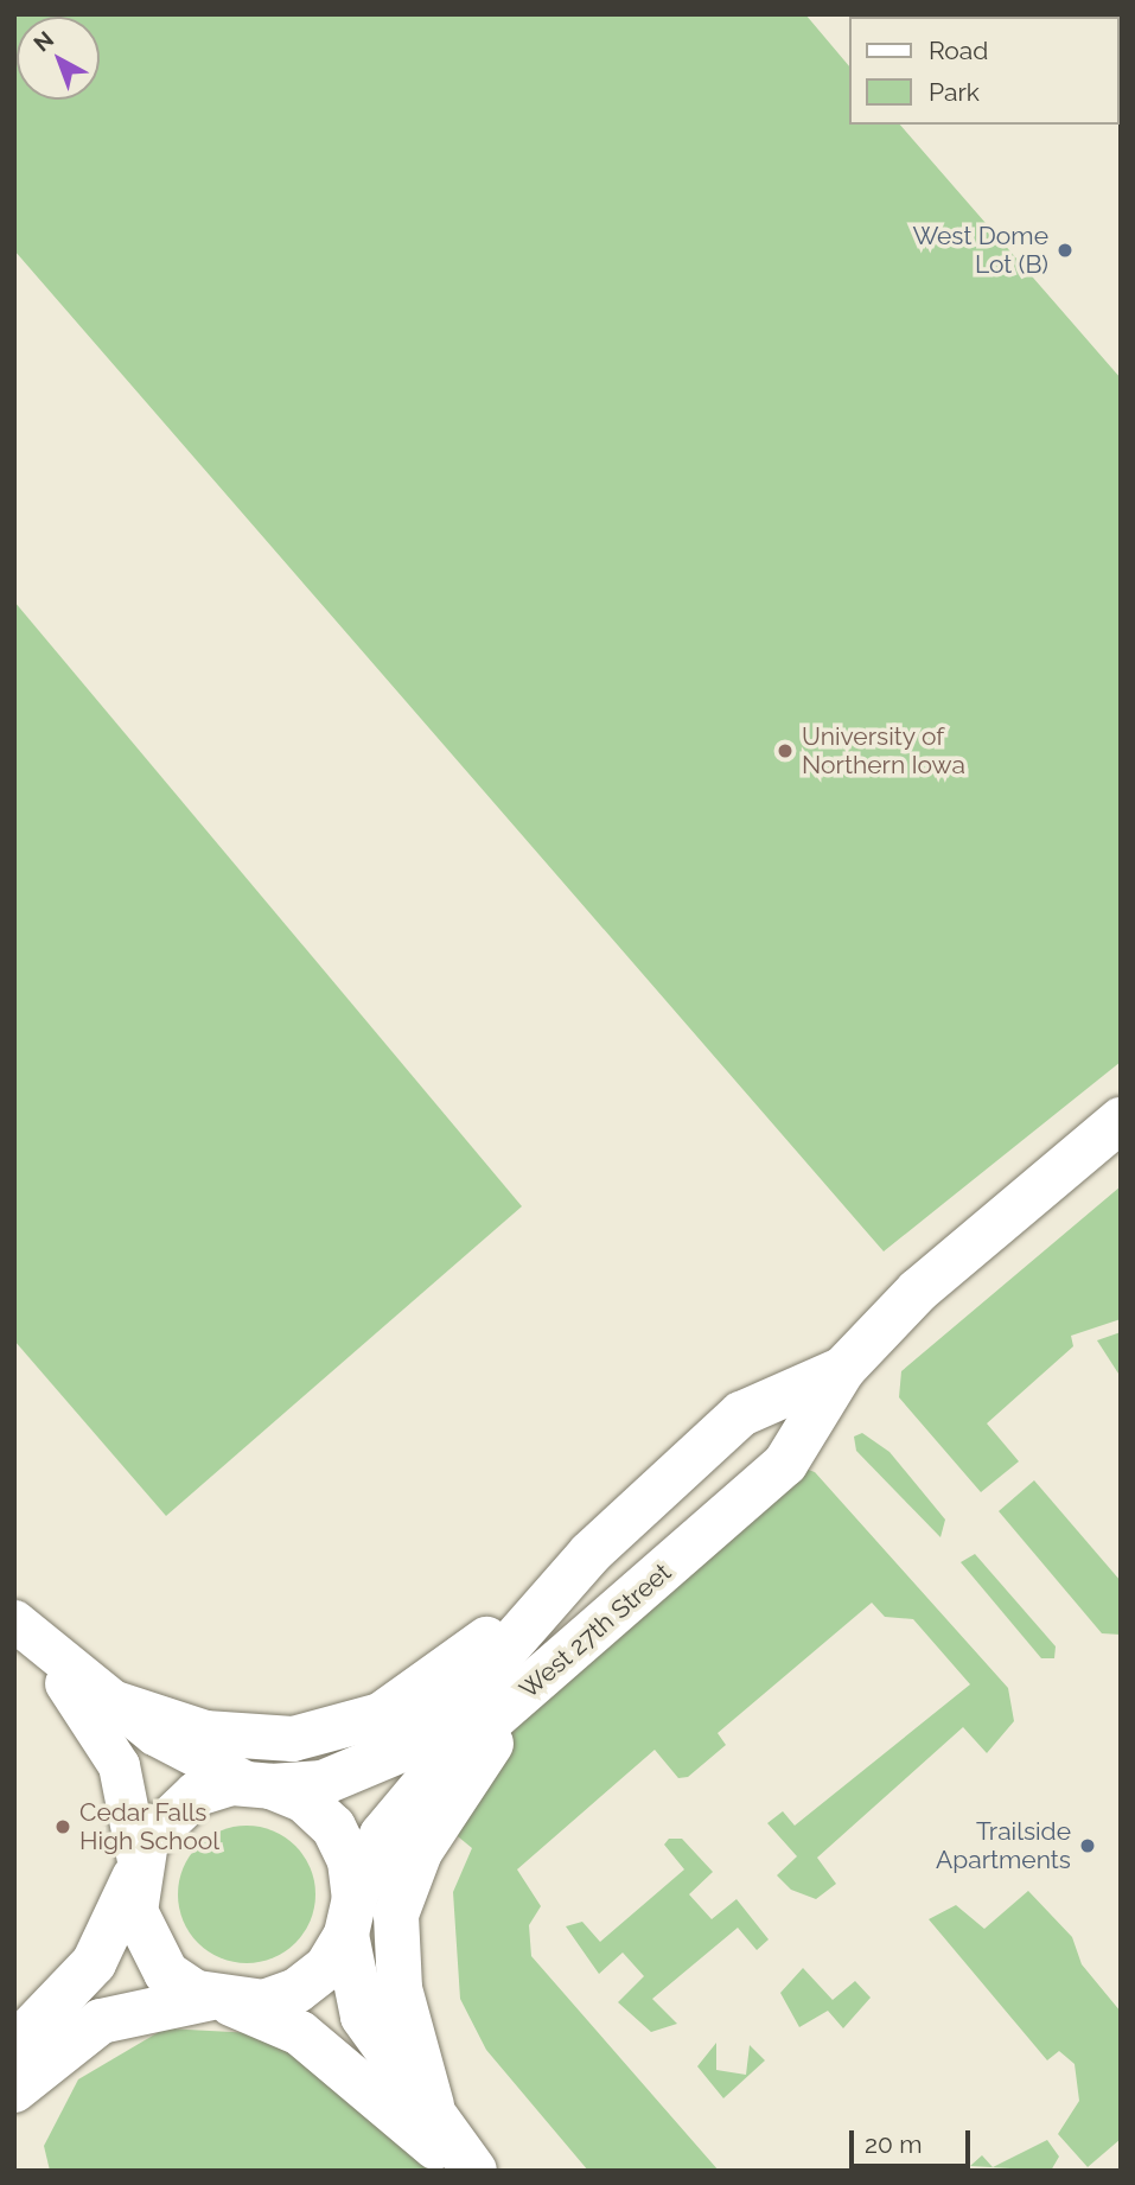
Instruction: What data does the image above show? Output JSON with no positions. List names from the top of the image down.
{
  "streets": {
    "main road": ["West 27th Street"]
  },
  "places": [
    "West Dome Lot (B)",
    "University of Northern Iowa",
    "Cedar Falls High School",
    "Trailside Apartments"
  ],
  "legend": ["Road", "Park"],
  "scale_bar": "20 m",
  "north": "top left"
}
